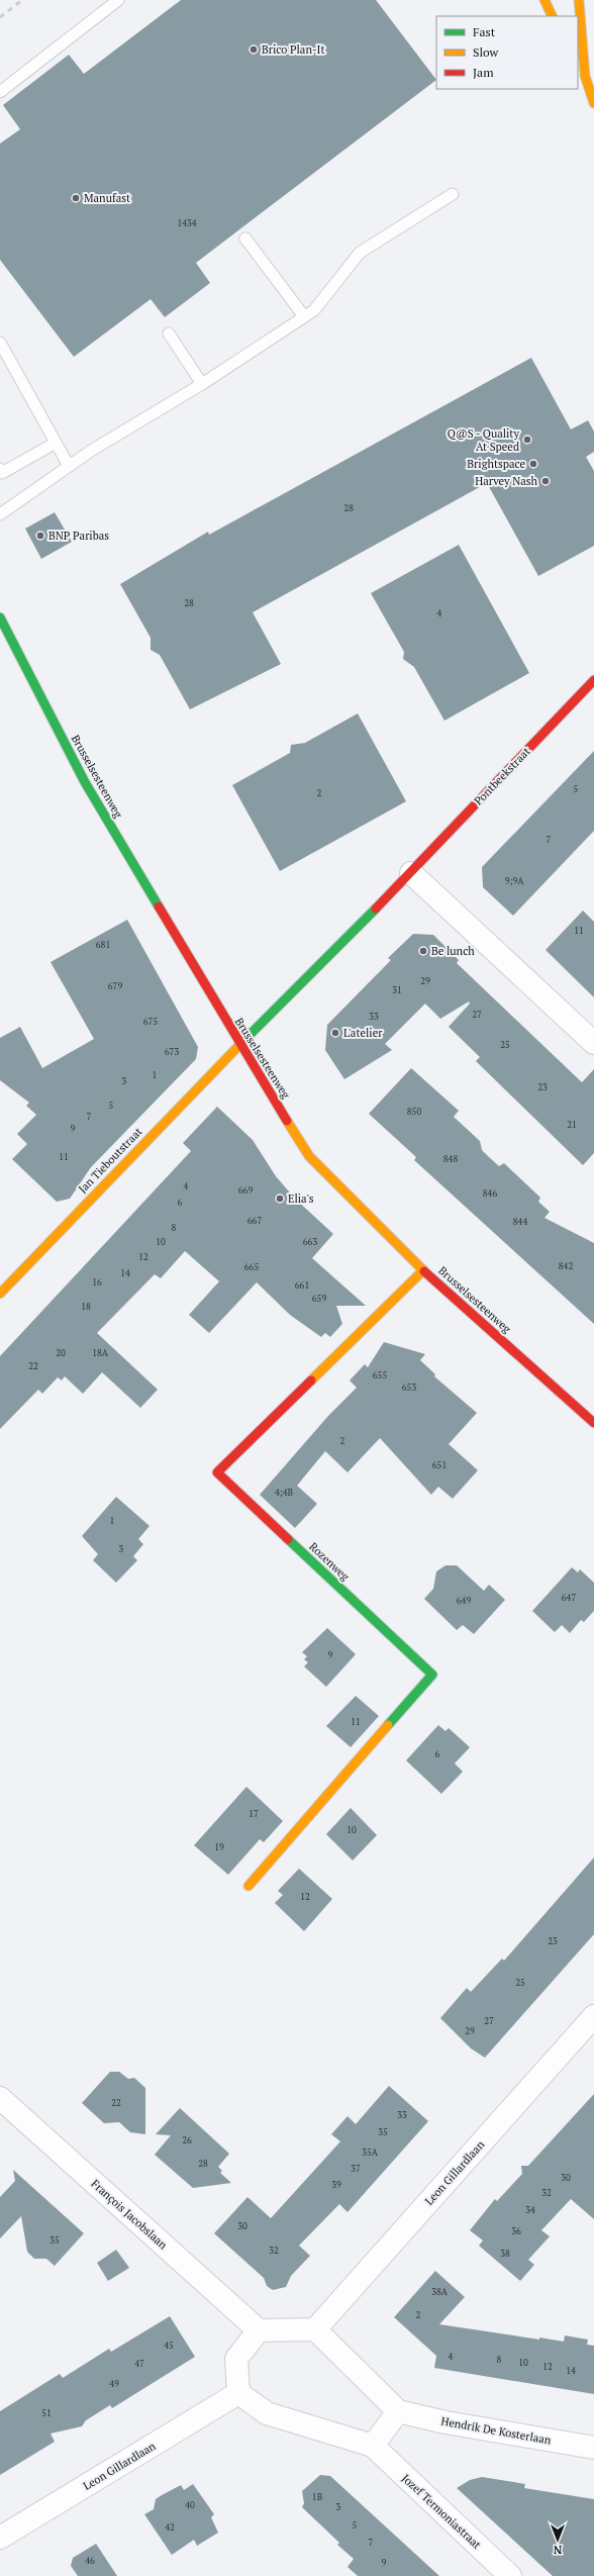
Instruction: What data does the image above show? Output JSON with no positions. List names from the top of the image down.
{
  "streets": {
    "street": [
      "Brusselsesteenweg",
      "Pontbeekstraat",
      "Jan Tieboutstraat",
      "Rozenweg",
      "Leon Gillardlaan",
      "François Jacobslaan",
      "Hendrik De Kosterlaan",
      "Jozef Termoniastraat"
    ]
  },
  "crossings": [
    ["Brusselsesteenweg", "Pontbeekstraat"],
    ["Brusselsesteenweg", "Jan Tieboutstraat"],
    ["Brusselsesteenweg", "Rozenweg"],
    ["Pontbeekstraat", "Jan Tieboutstraat"]
  ],
  "places": [
    "Brico Plan-It",
    "Manufast",
    "Q@S - Quality At Speed",
    "Brightspace",
    "Harvey Nash",
    "BNP Paribas",
    "Be lunch",
    "L'atelier",
    "Elia's"
  ],
  "house_numbers": [
    "1434",
    "28",
    "28",
    "4",
    "5",
    "2",
    "7",
    "9;9A",
    "11",
    "681",
    "29",
    "679",
    "31",
    "27",
    "33",
    "675",
    "25",
    "673",
    "1",
    "3",
    "23",
    "5",
    "850",
    "7",
    "21",
    "9",
    "11",
    "848",
    "4",
    "669",
    "846",
    "6",
    "667",
    "844",
    "8",
    "10",
    "663",
    "12",
    "842",
    "665",
    "14",
    "16",
    "661",
    "659",
    "18",
    "20",
    "18A",
    "22",
    "655",
    "653",
    "2",
    "651",
    "4;4B",
    "1",
    "3",
    "647",
    "649",
    "9",
    "11",
    "6",
    "17",
    "10",
    "19",
    "12",
    "23",
    "25",
    "27",
    "29",
    "22",
    "33",
    "35",
    "26",
    "35A",
    "28",
    "37",
    "30",
    "39",
    "32",
    "34",
    "30",
    "36",
    "35",
    "32",
    "38",
    "38A",
    "2",
    "45",
    "4",
    "8",
    "10",
    "47",
    "12",
    "14",
    "49",
    "51",
    "1B",
    "40",
    "3",
    "5",
    "42",
    "7",
    "46",
    "9"
  ],
  "legend": ["Fast", "Slow", "Jam"],
  "north": "bottom"
}
